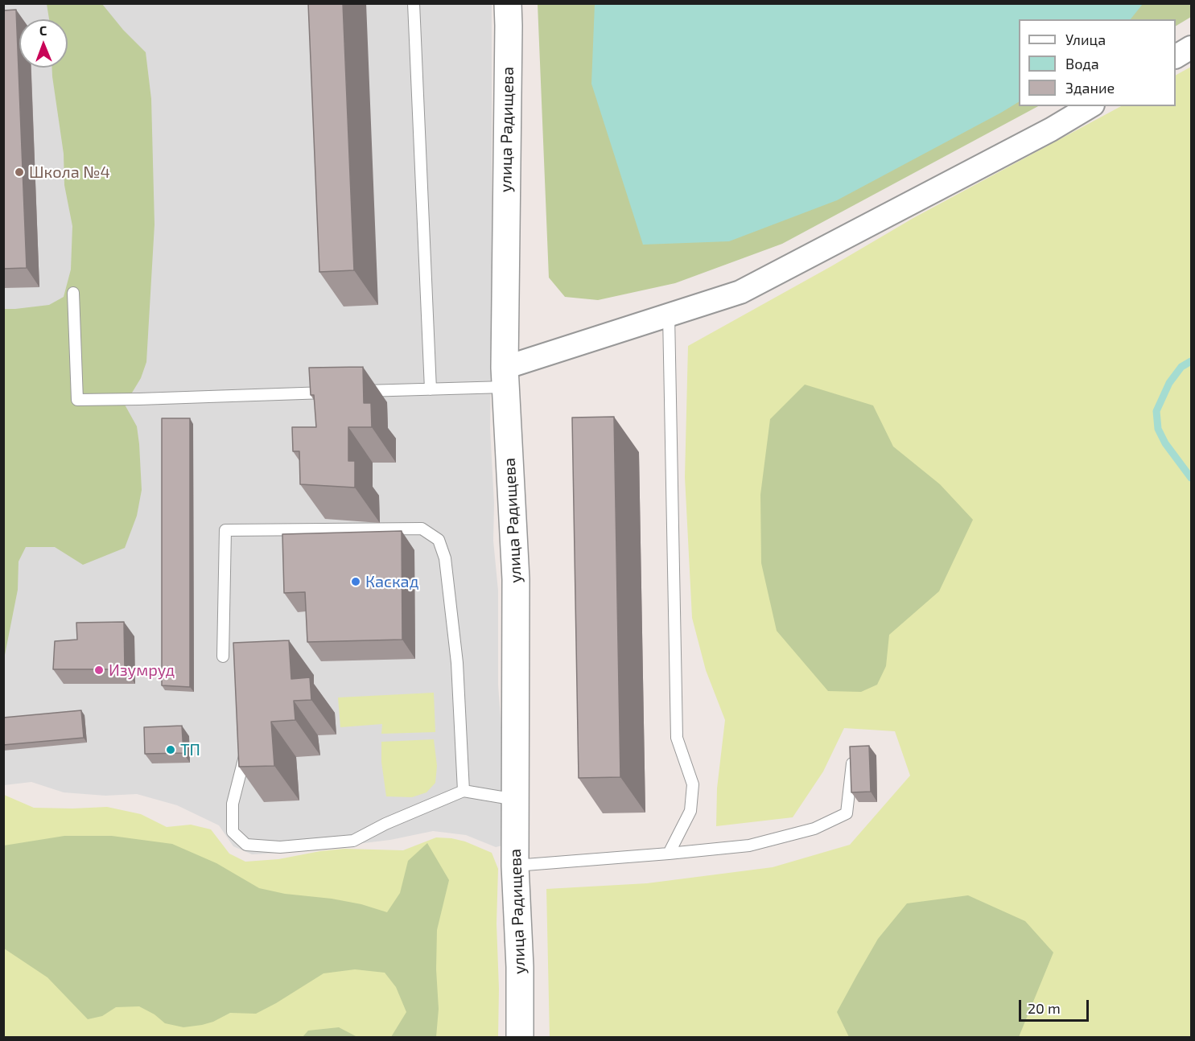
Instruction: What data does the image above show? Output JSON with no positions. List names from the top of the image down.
{
  "streets": {
    "street": ["улица Радищева"]
  },
  "places": [
    "Школа №4",
    "Каскад",
    "Изумруд",
    "ТП"
  ],
  "legend": ["Улица", "Вода", "Здание"],
  "scale_bar": "20 m",
  "north": "top"
}
